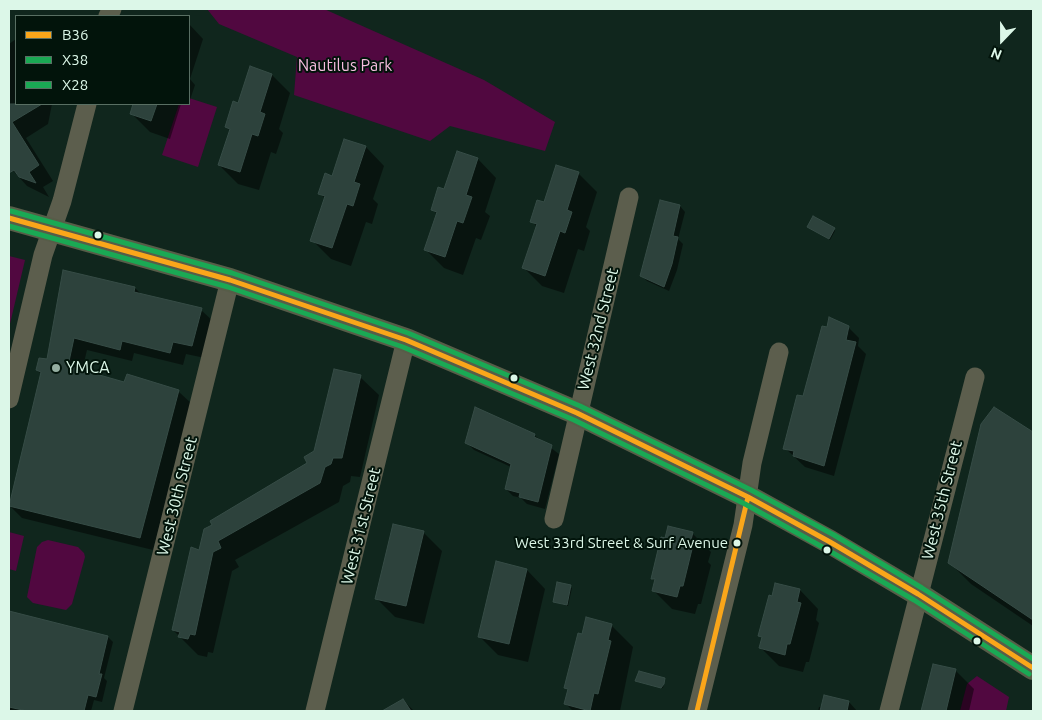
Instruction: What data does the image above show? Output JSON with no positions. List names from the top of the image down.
{
  "streets": {
    "street": [
      "West 32nd Street",
      "West 30th Street",
      "West 35th Street",
      "West 31st Street"
    ]
  },
  "parks": ["Nautilus Park"],
  "places": ["YMCA", "West 33rd Street & Surf Avenue"],
  "lines": ["transit line X28", "transit line B36", "transit line X38"],
  "legend": ["B36", "X38", "X28"],
  "north": "bottom"
}
